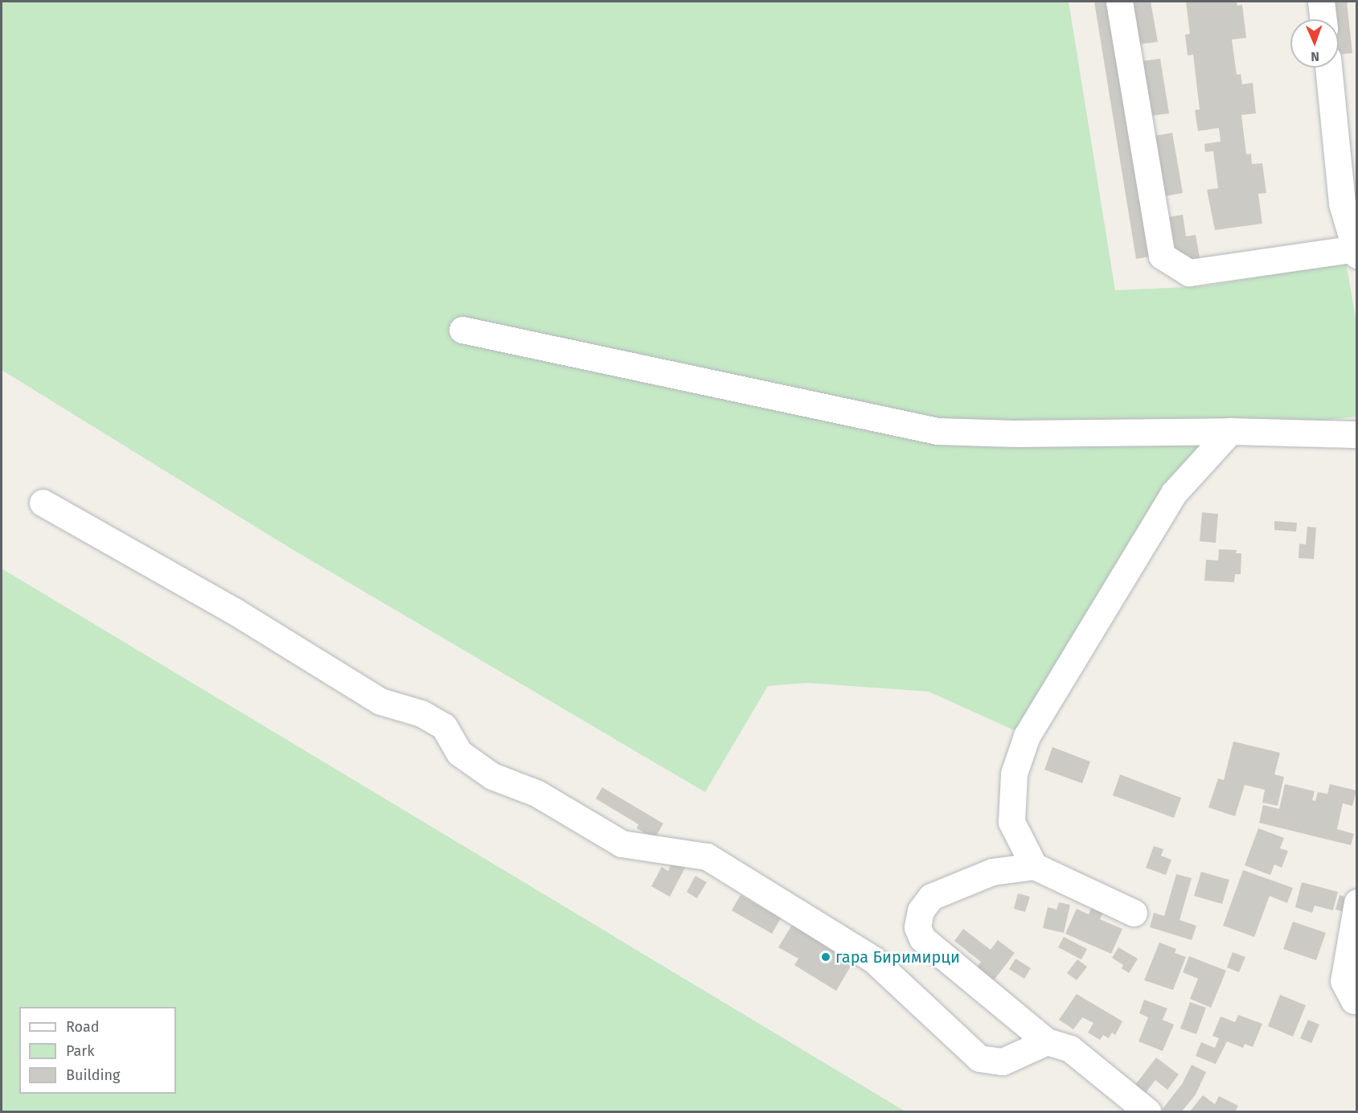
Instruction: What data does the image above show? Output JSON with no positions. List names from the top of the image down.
{
  "places": ["гара Биримирци"],
  "legend": ["Road", "Park", "Building"],
  "north": "bottom"
}
